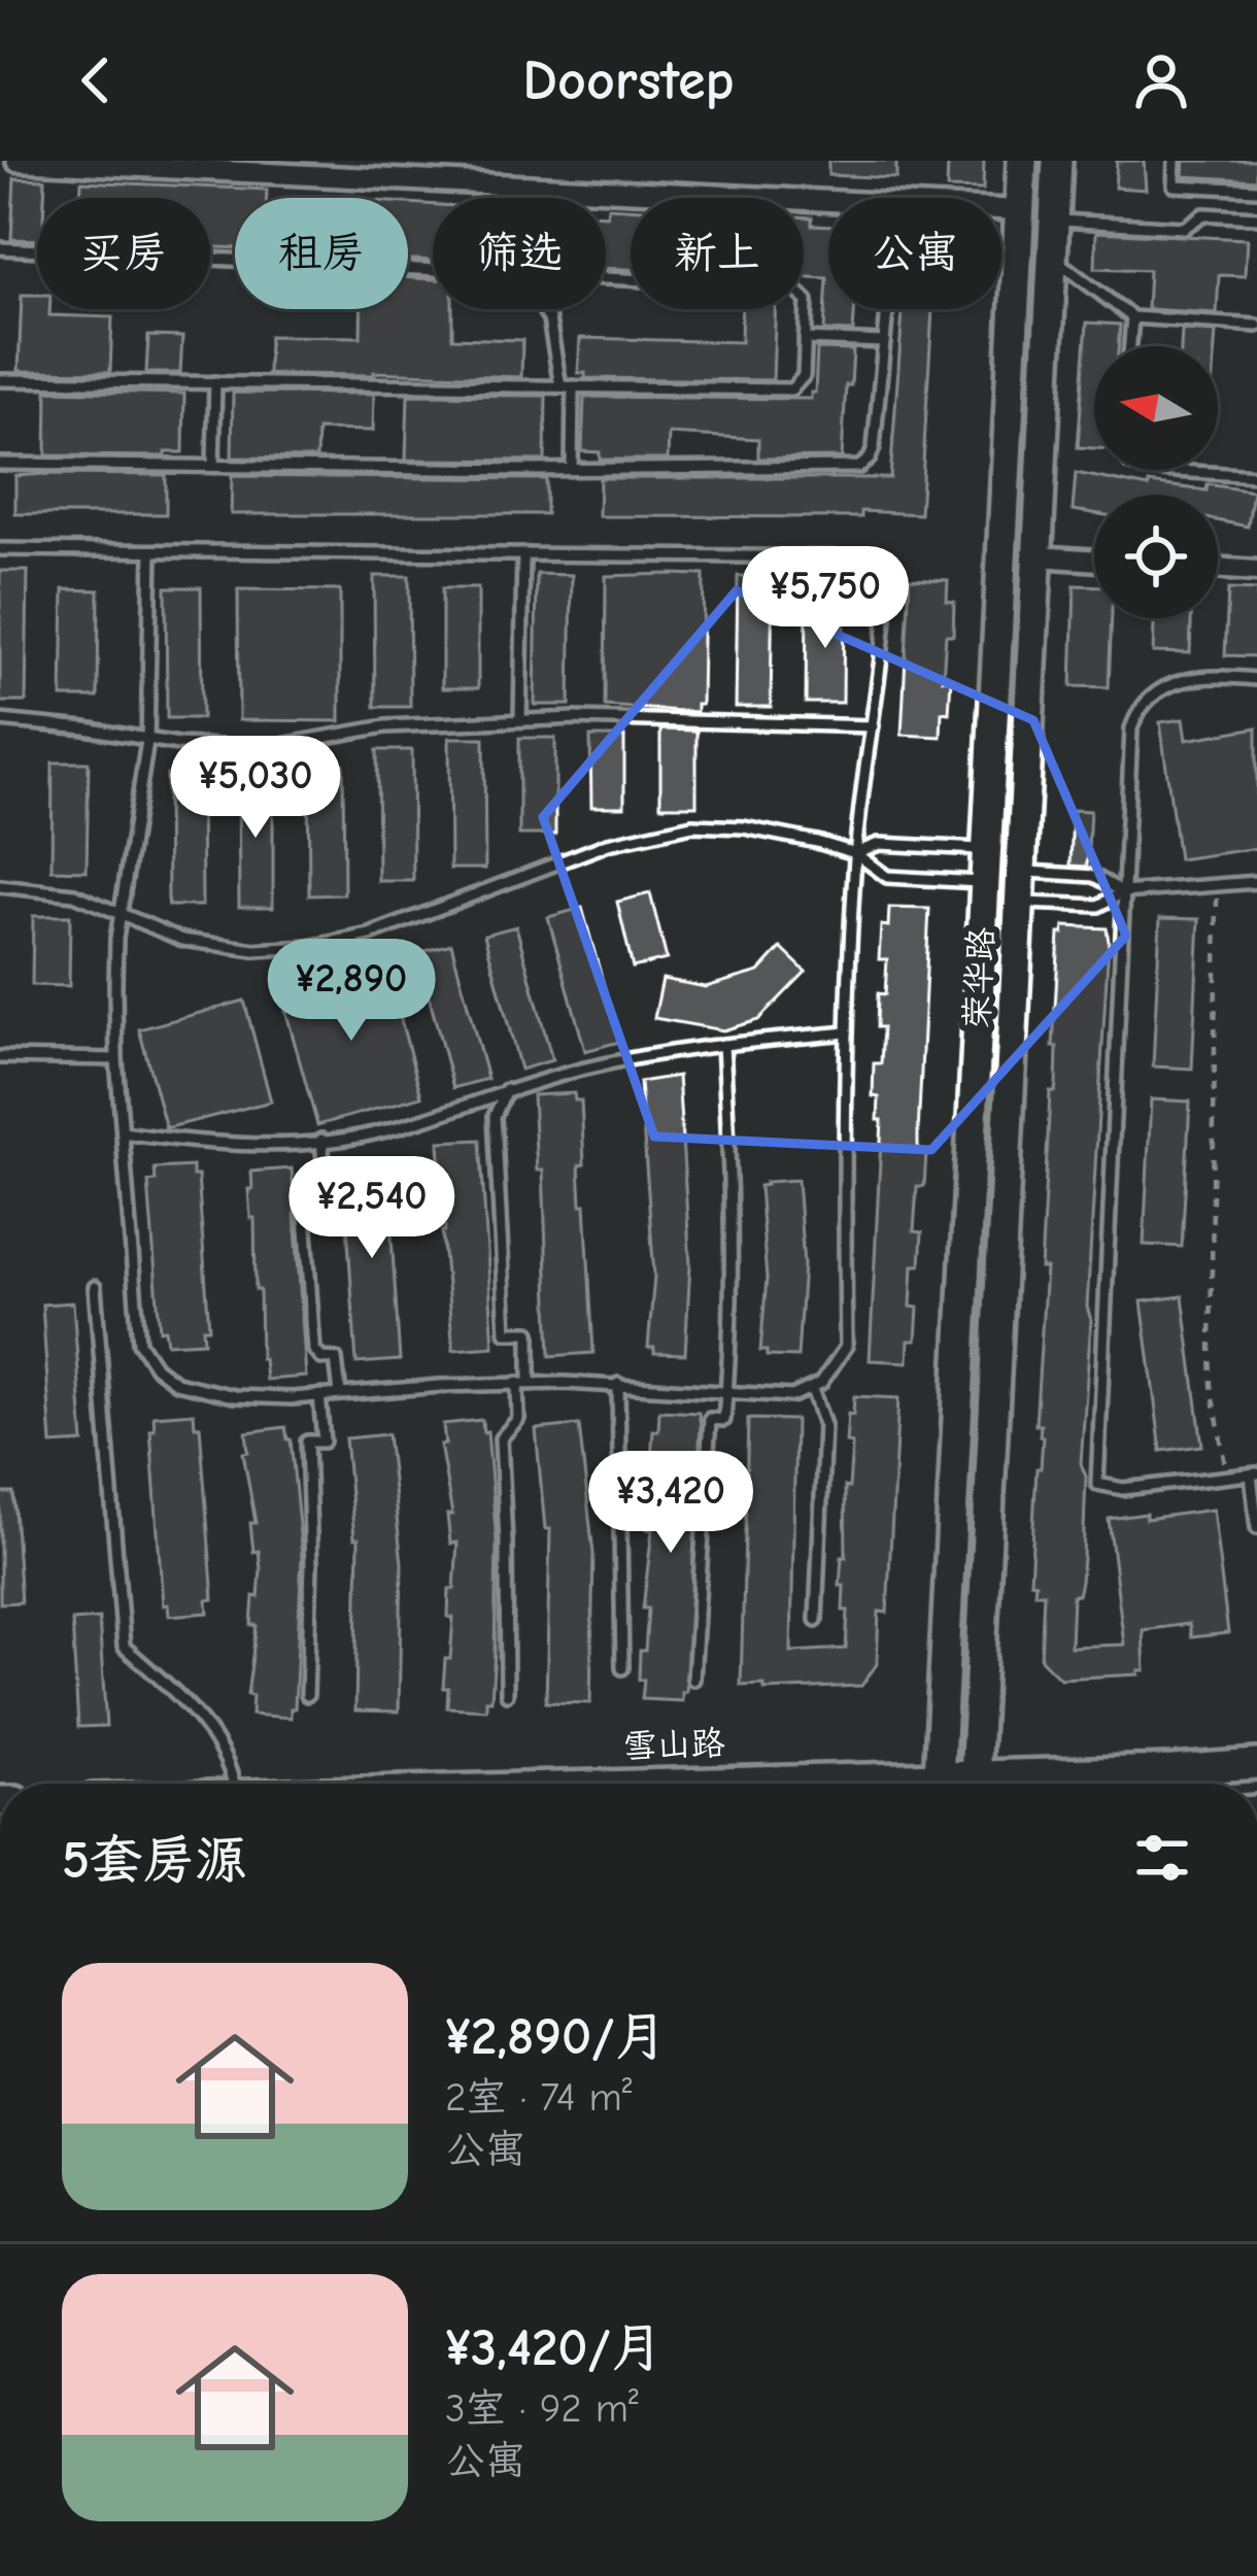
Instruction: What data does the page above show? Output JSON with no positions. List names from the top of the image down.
{
  "streets": {
    "street": ["荣华路", "雪山路"]
  },
  "north": "left",
  "page": {
    "header": "Doorstep",
    "chip": [
      "买房",
      "租房",
      "筛选",
      "新上",
      "公寓"
    ],
    "price": [
      "¥5,750",
      "¥5,030",
      "¥2,890",
      "¥2,540",
      "¥3,420"
    ],
    "heading": "5套房源",
    "list": [
      {
        "name": "¥2,890/月",
        "note": "2室 · 74 m² · 公寓"
      },
      {
        "name": "¥3,420/月",
        "note": "3室 · 92 m² · 公寓"
      }
    ]
  }
}
